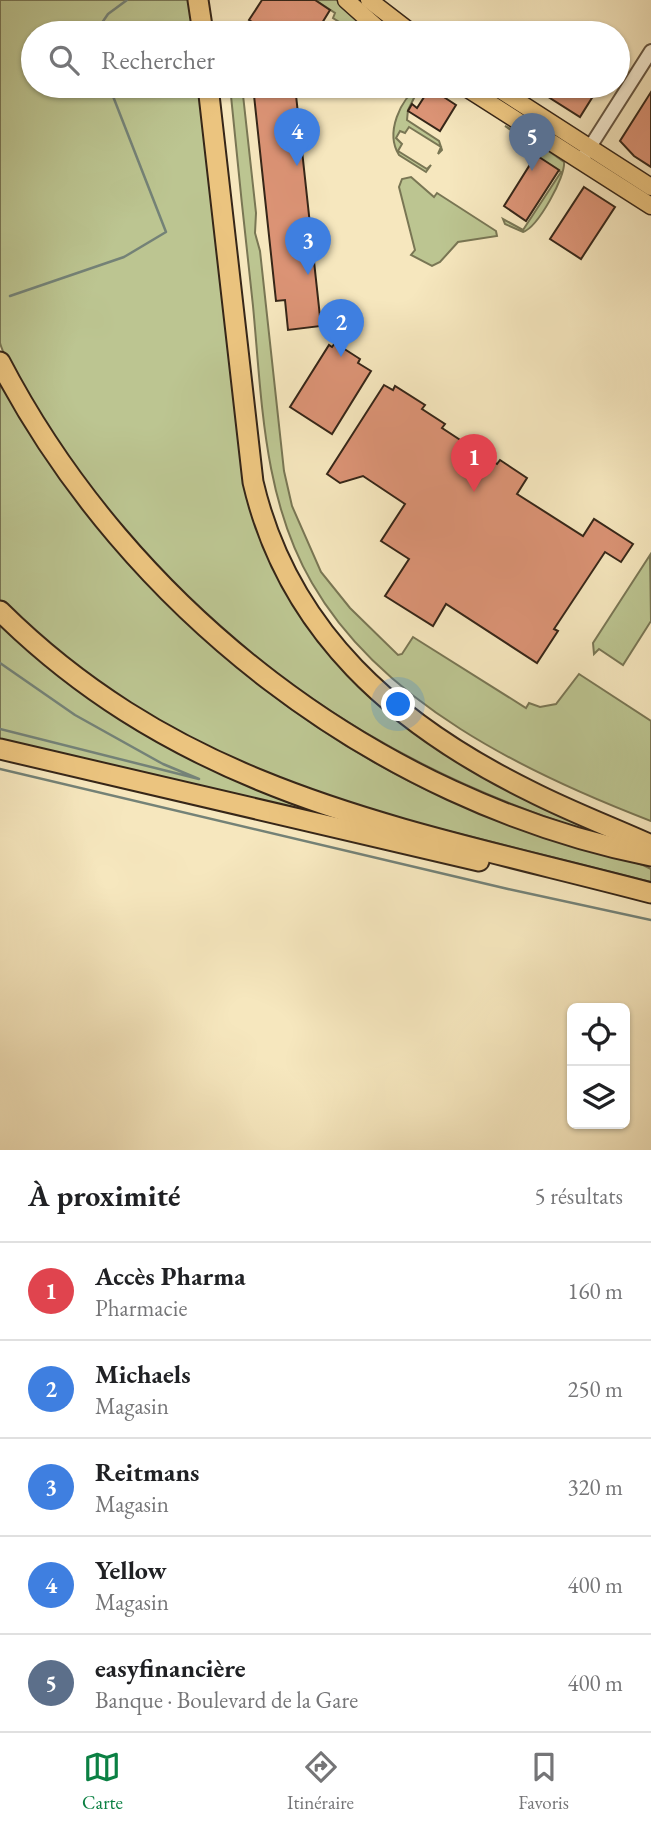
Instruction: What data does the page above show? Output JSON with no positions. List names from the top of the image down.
{
  "page": {
    "search": "Rechercher",
    "pins": [
      "4",
      "5",
      "3",
      "2",
      "1"
    ],
    "heading": ["À proximité", "5 résultats"],
    "list": [
      {
        "mark": "1",
        "name": "Accès Pharma",
        "note": "Pharmacie",
        "value": "160 m"
      },
      {
        "mark": "2",
        "name": "Michaels",
        "note": "Magasin",
        "value": "250 m"
      },
      {
        "mark": "3",
        "name": "Reitmans",
        "note": "Magasin",
        "value": "320 m"
      },
      {
        "mark": "4",
        "name": "Yellow",
        "note": "Magasin",
        "value": "400 m"
      },
      {
        "mark": "5",
        "name": "easyfinancière",
        "note": "Banque · Boulevard de la Gare",
        "value": "400 m"
      }
    ],
    "nav": ["Carte", "Itinéraire", "Favoris"]
  }
}
